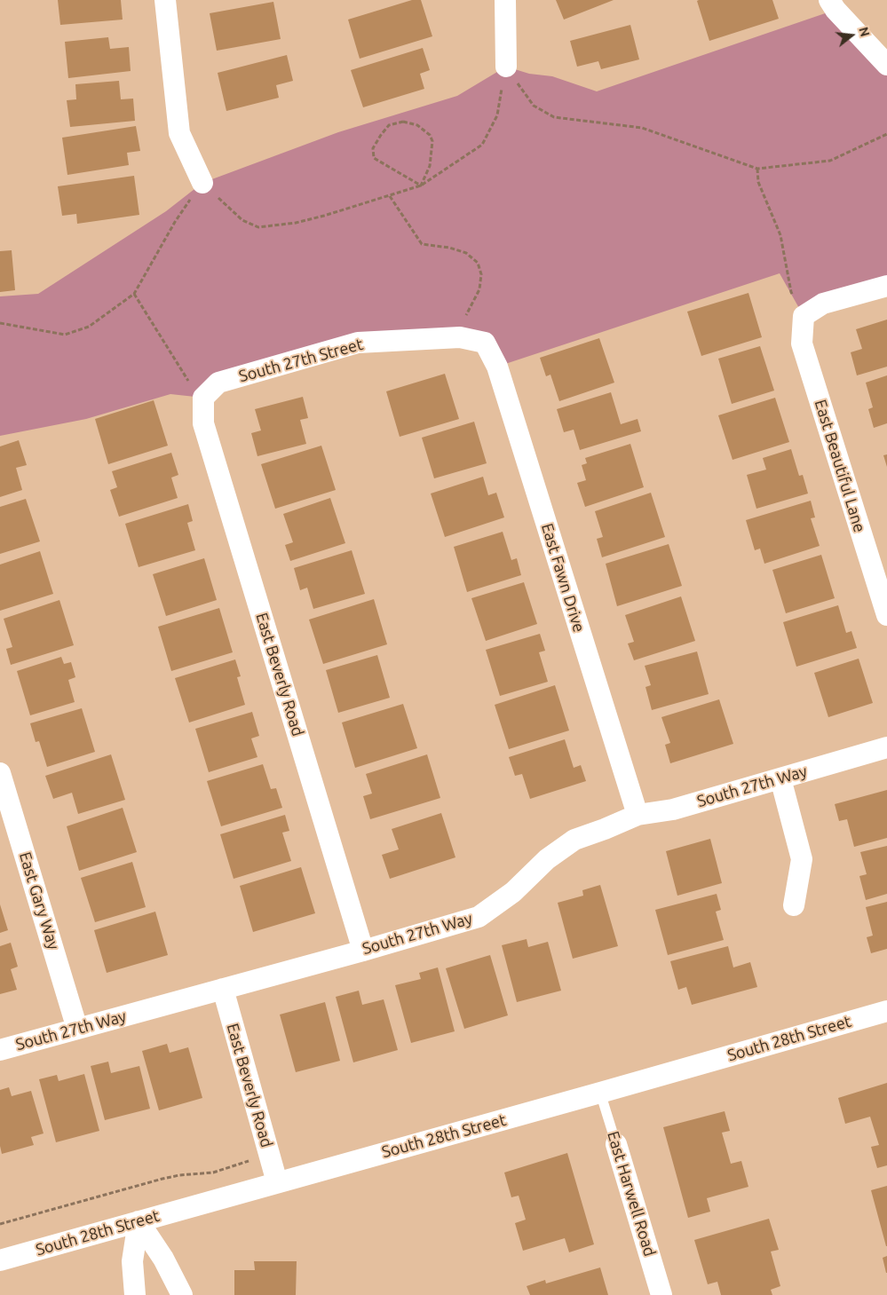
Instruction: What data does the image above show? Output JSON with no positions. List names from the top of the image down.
{
  "streets": {
    "street": [
      "South 27th Street",
      "East Beautiful Lane",
      "East Fawn Drive",
      "East Beverly Road",
      "South 27th Way",
      "East Gary Way",
      "South 28th Street",
      "East Harwell Road"
    ]
  },
  "crossings": [
    ["South 27th Street", "East Fawn Drive"],
    ["South 27th Street", "East Beverly Road"],
    ["East Fawn Drive", "South 27th Way"],
    ["East Beverly Road", "South 27th Way"],
    ["East Beverly Road", "South 28th Street"],
    ["South 27th Way", "East Gary Way"],
    ["South 28th Street", "East Harwell Road"]
  ],
  "north": "right"
}
